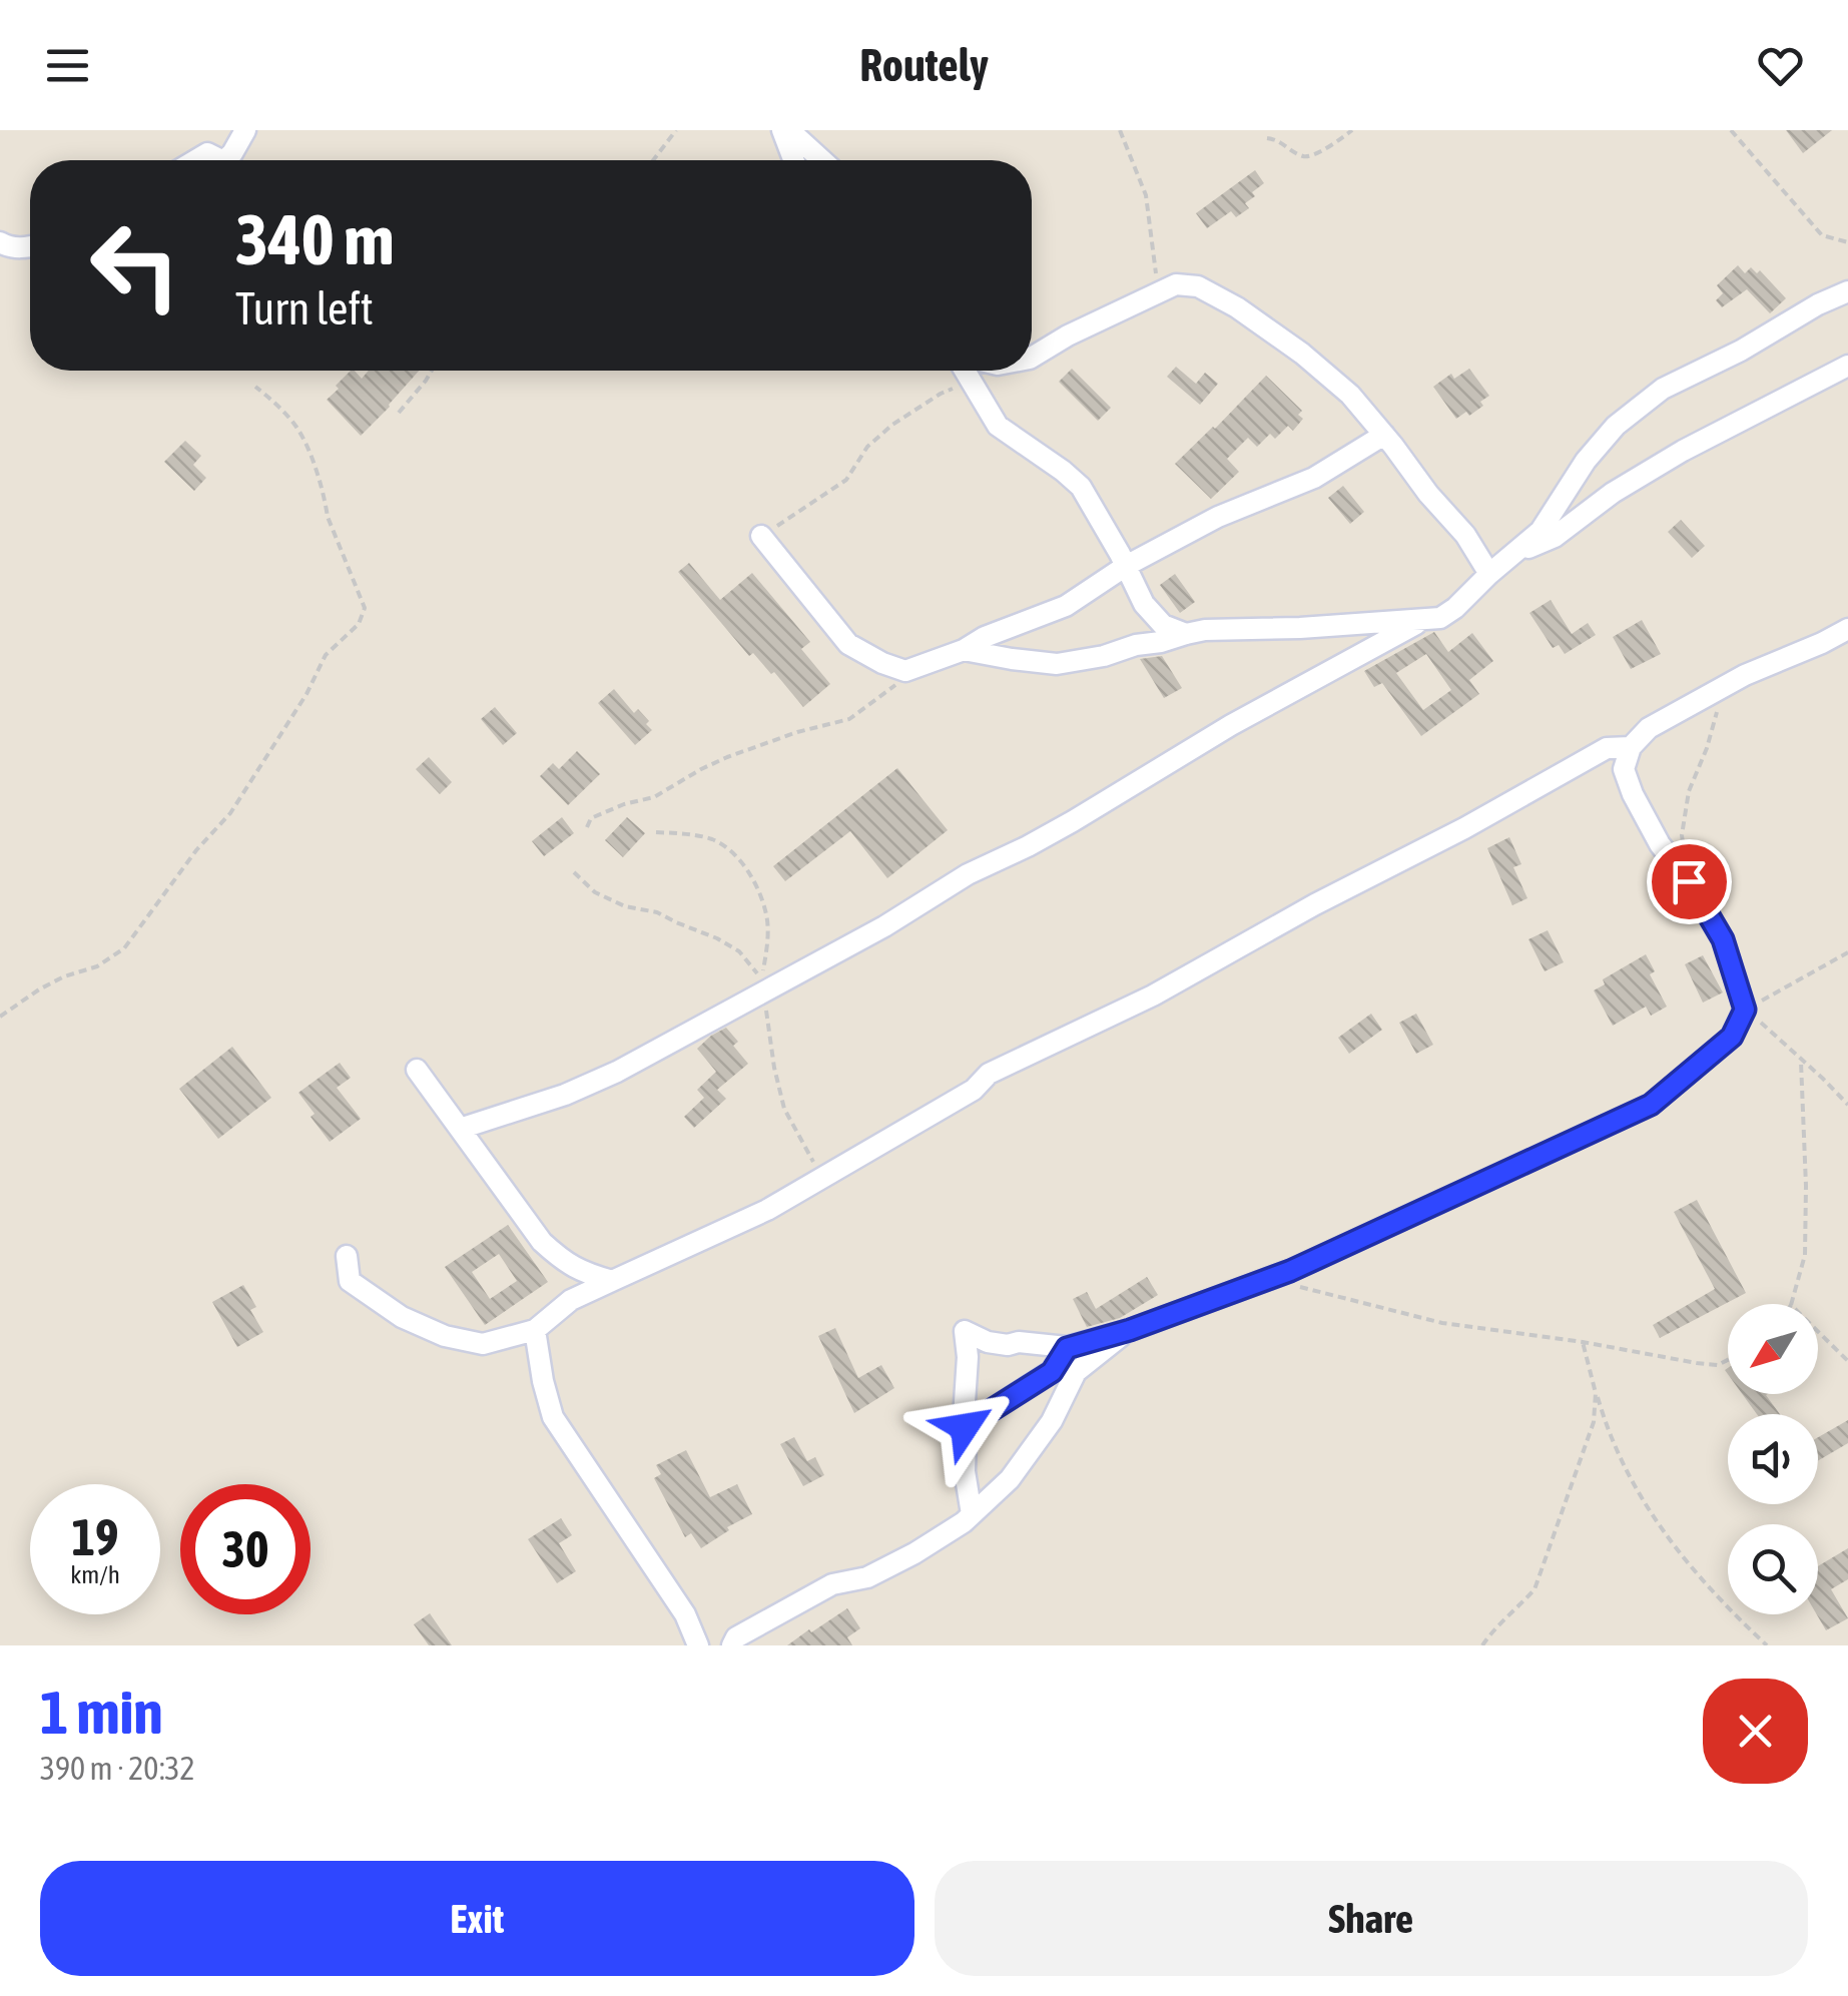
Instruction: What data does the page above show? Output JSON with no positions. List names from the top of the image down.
{
  "north": "bottom left",
  "page": {
    "header": "Routely",
    "turn": ["340 m", "Turn left"],
    "speed": "19 km/h",
    "limit": "30",
    "heading": ["1 min", "390 m · 20:32"],
    "buttons": ["Exit", "Share"]
  }
}
